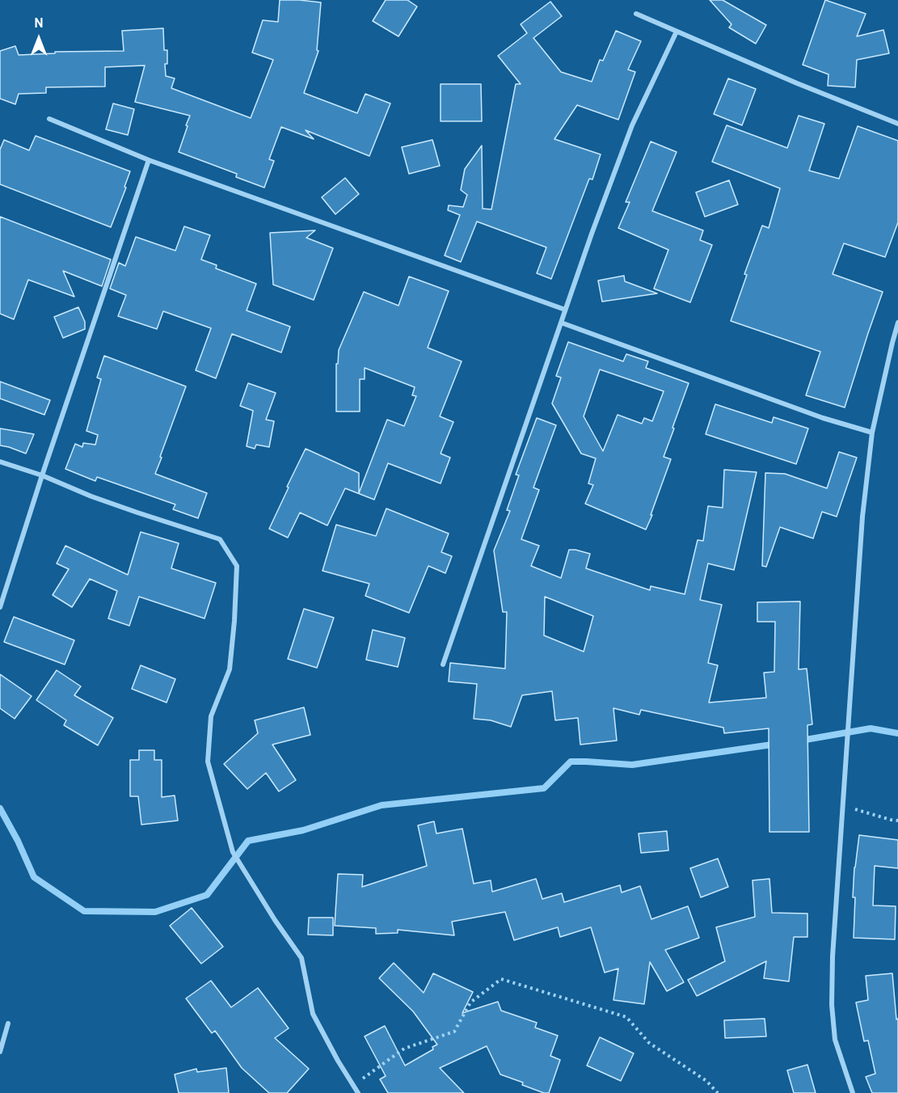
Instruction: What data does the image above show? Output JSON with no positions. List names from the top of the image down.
{
  "north": "top"
}
